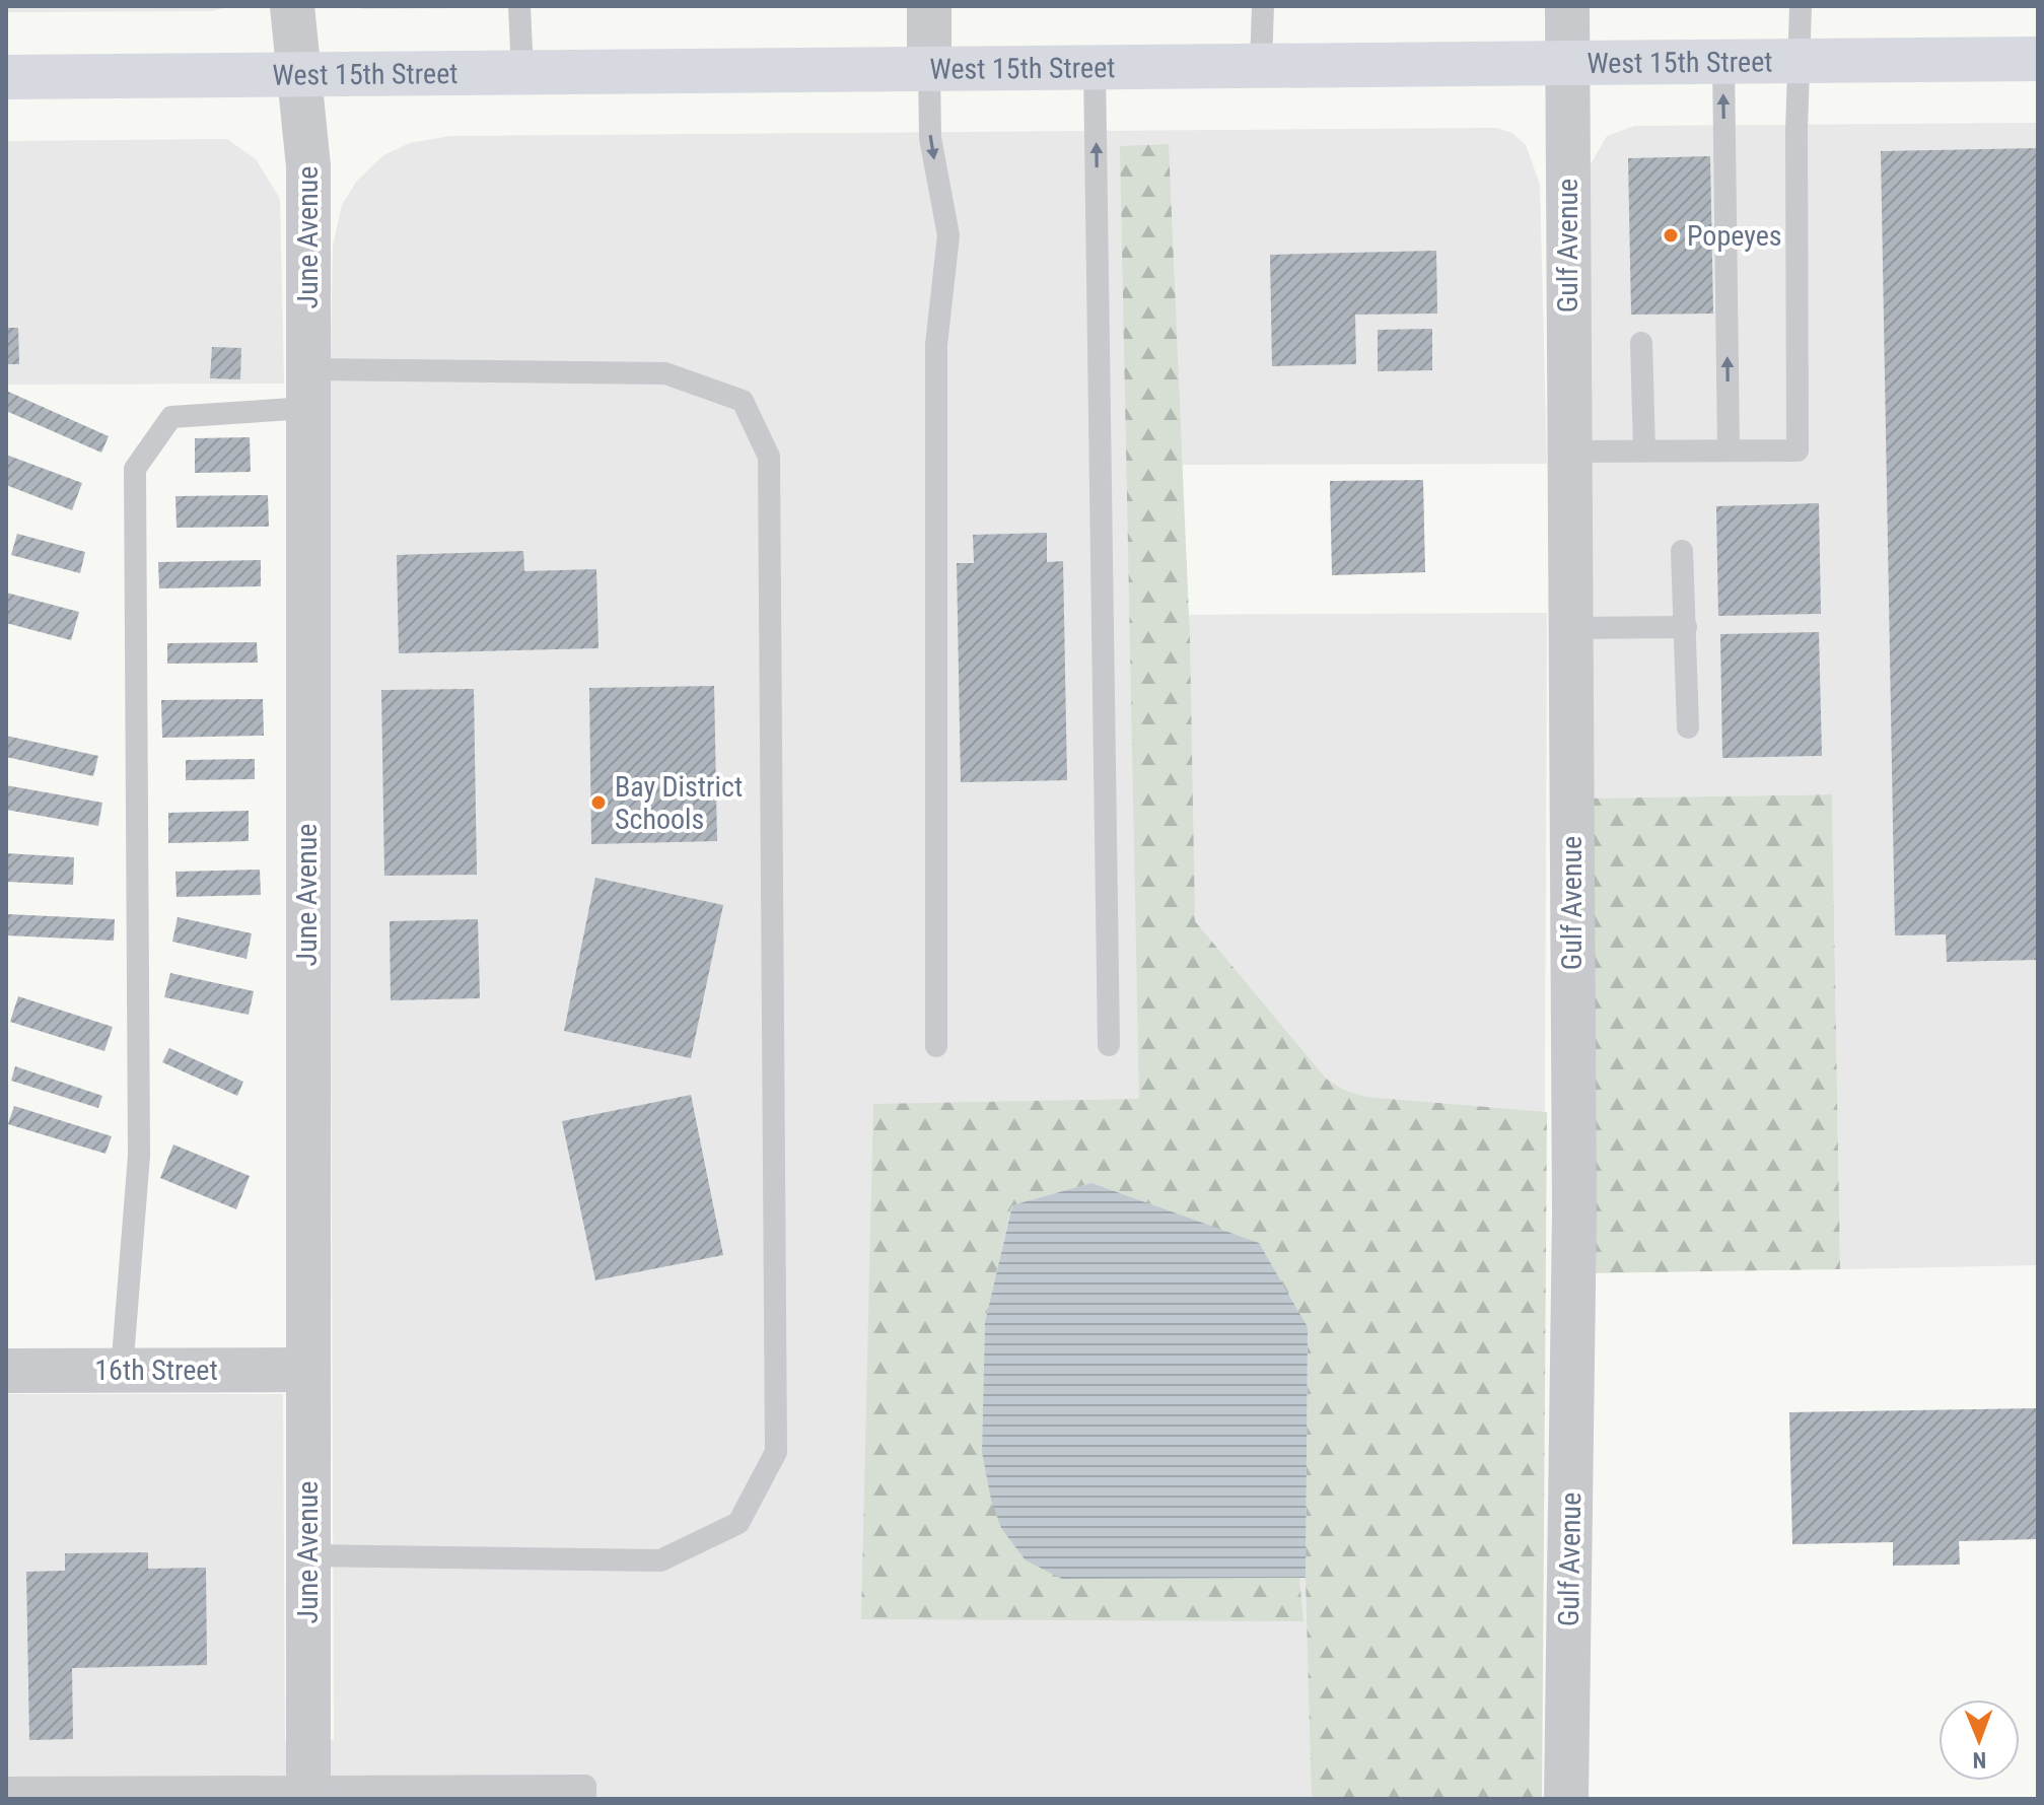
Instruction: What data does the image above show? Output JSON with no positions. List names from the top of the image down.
{
  "streets": {
    "highway": ["West 15th Street"],
    "street": ["June Avenue", "Gulf Avenue", "16th Street"]
  },
  "crossings": [
    ["West 15th Street", "June Avenue"],
    ["West 15th Street", "Gulf Avenue"],
    ["June Avenue", "16th Street"]
  ],
  "places": ["Popeyes", "Bay District Schools"],
  "north": "bottom"
}
